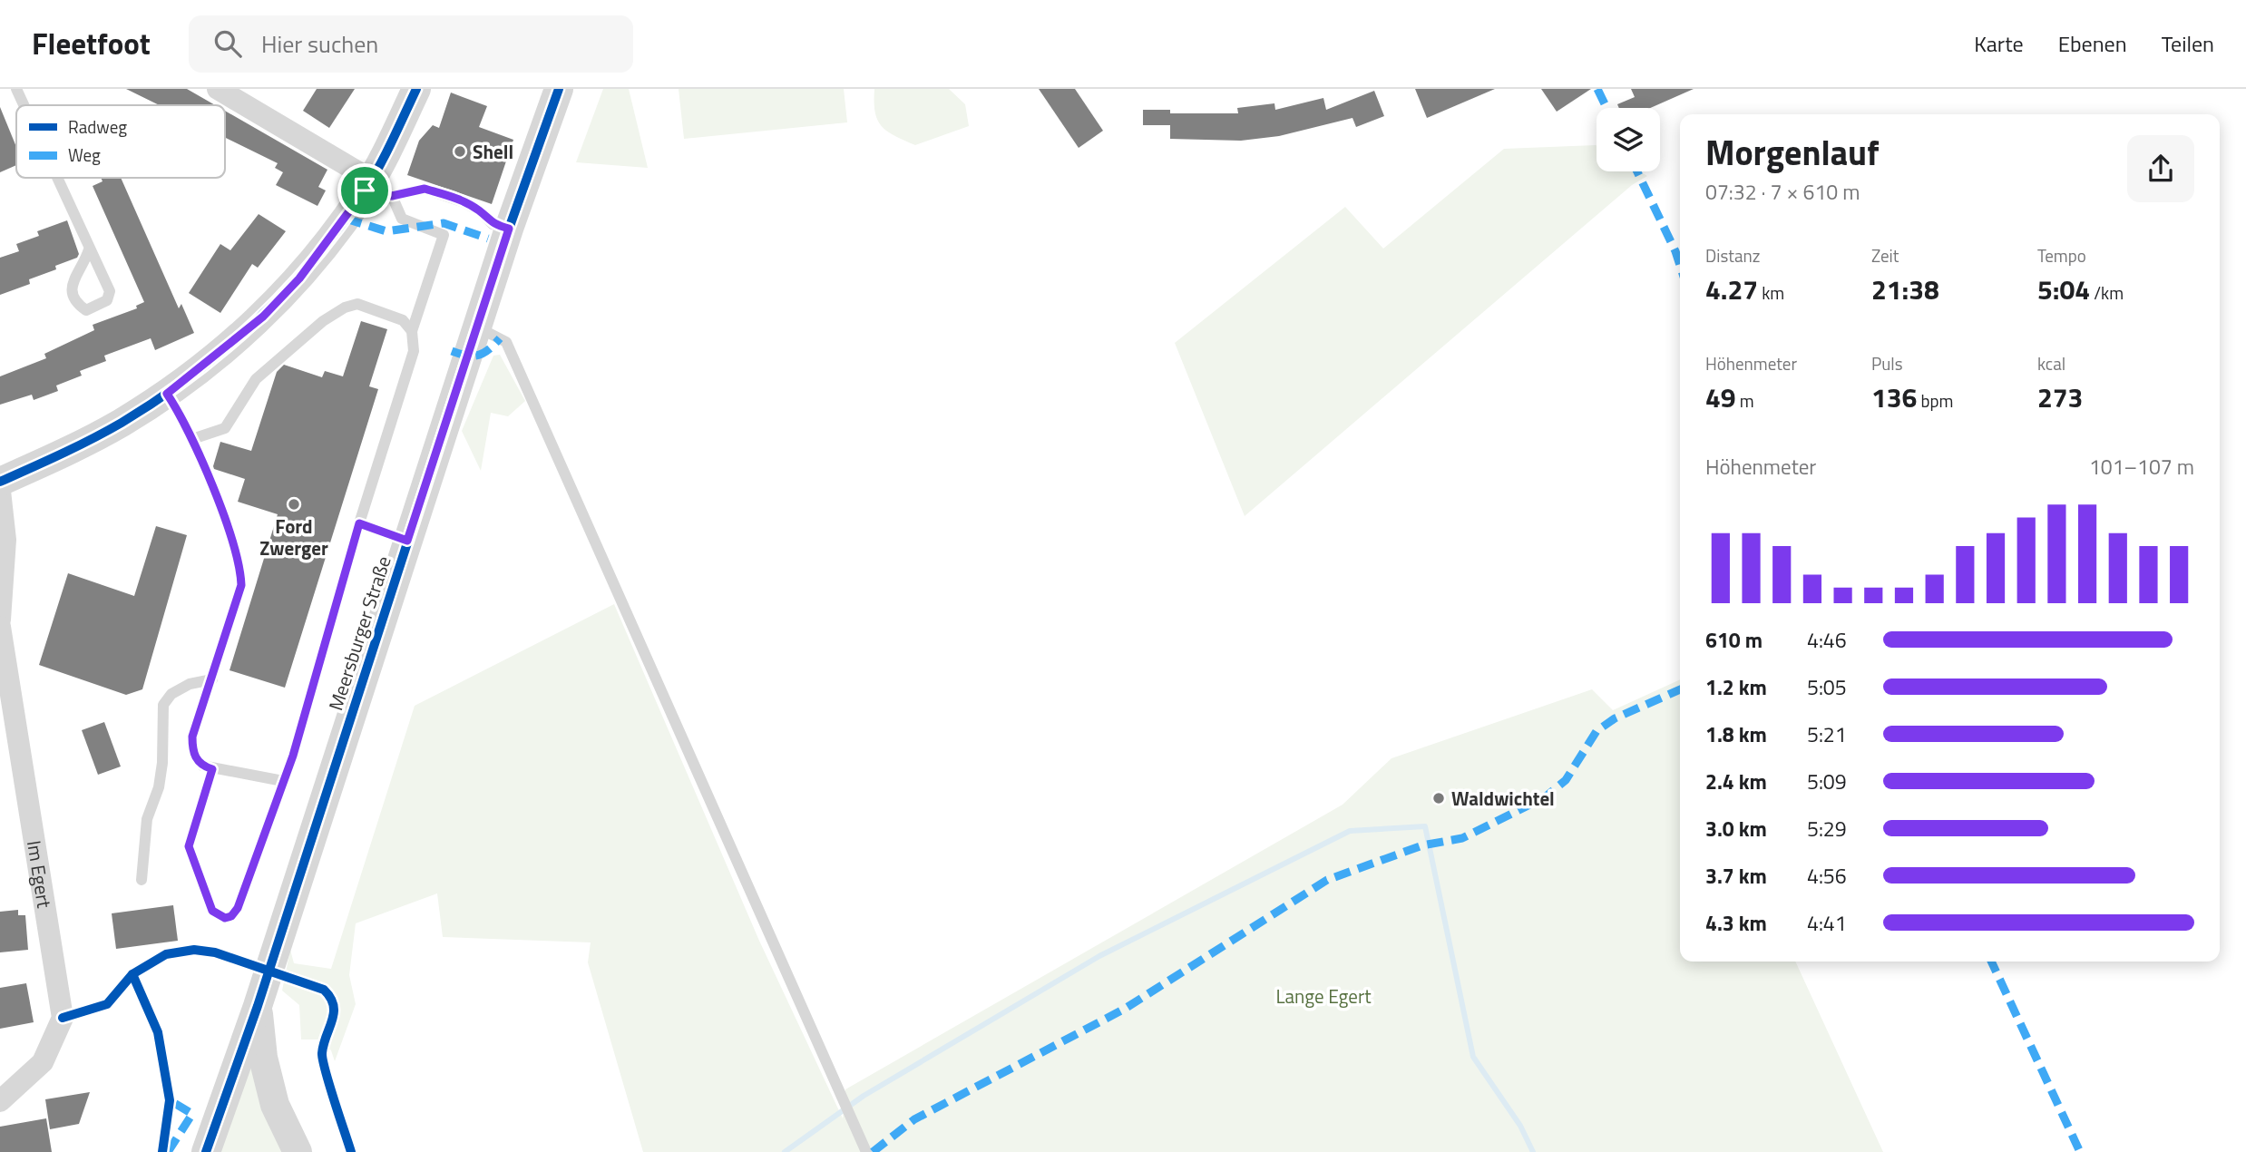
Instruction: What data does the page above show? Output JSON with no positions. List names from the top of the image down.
{
  "streets": {
    "street": ["Meersburger Straße", "Im Egert"]
  },
  "parks": ["Lange Egert"],
  "places": ["Shell", "Ford Zwerger", "Waldwichtel"],
  "legend": ["Radweg", "Weg"],
  "page": {
    "header": "Fleetfoot",
    "search": "Hier suchen",
    "nav": ["Karte", "Ebenen", "Teilen"],
    "heading": ["Morgenlauf", "07:32 · 7 × 610 m"],
    "stats": [
      ["Distanz", "4.27 km"],
      ["Zeit", "21:38"],
      ["Tempo", "5:04 /km"],
      ["Höhenmeter", "49 m"],
      ["Puls", "136 bpm"],
      ["kcal", "273"]
    ],
    "chart": ["Höhenmeter", "101–107 m"],
    "list": [
      {
        "name": "610 m",
        "note": "4:46"
      },
      {
        "name": "1.2 km",
        "note": "5:05"
      },
      {
        "name": "1.8 km",
        "note": "5:21"
      },
      {
        "name": "2.4 km",
        "note": "5:09"
      },
      {
        "name": "3.0 km",
        "note": "5:29"
      },
      {
        "name": "3.7 km",
        "note": "4:56"
      },
      {
        "name": "4.3 km",
        "note": "4:41"
      }
    ]
  }
}
